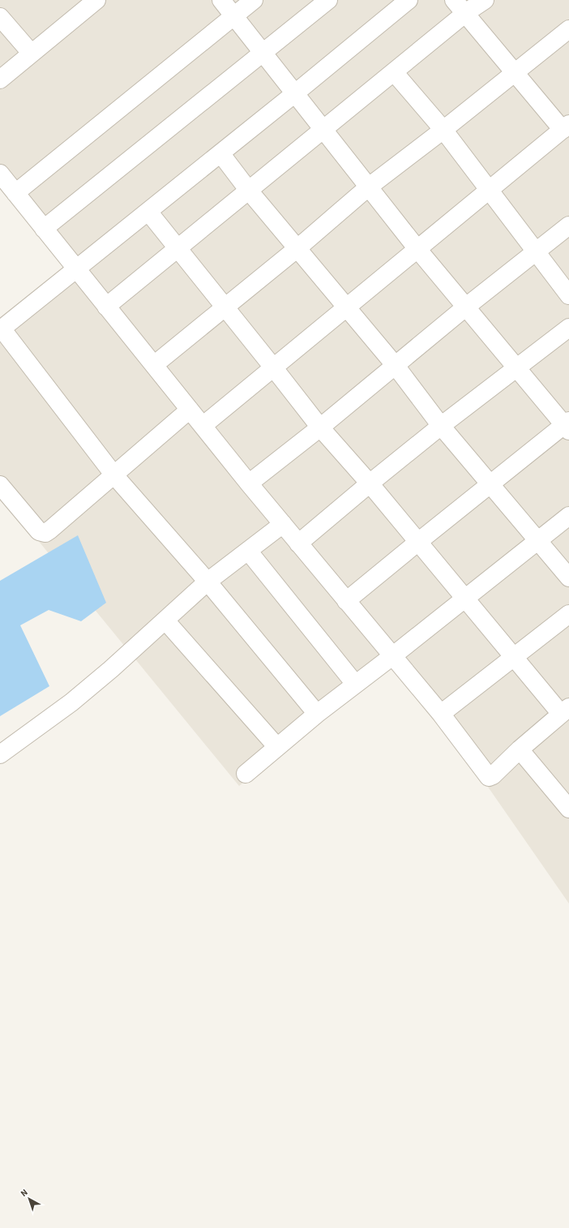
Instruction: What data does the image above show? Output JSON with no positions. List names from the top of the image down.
{
  "north": "top left"
}
